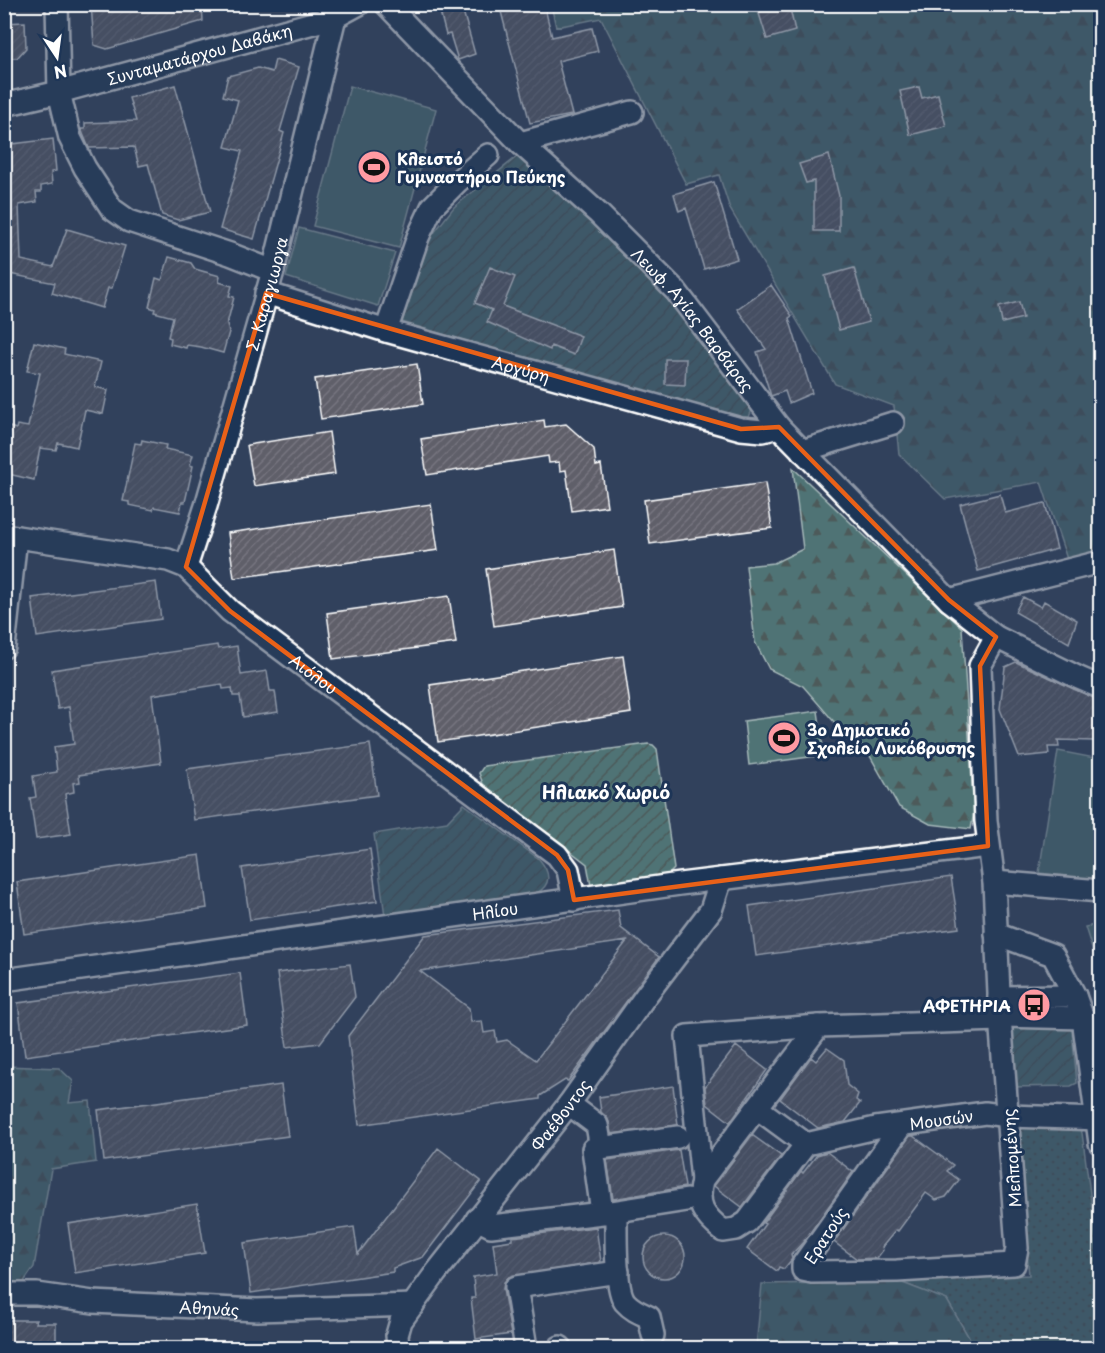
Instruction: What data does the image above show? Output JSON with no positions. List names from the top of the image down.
{
  "streets": {
    "street": [
      "Συνταματάρχου Δαβάκη",
      "Σ. Καραγιωργα",
      "Λεωφ. Αγίας Βαρβάρας",
      "Αργύρη",
      "Αιόλου",
      "Ηλίου",
      "Φαέθοντος",
      "Μουσών",
      "Μελπομένης",
      "Ερατούς",
      "Αθηνάς"
    ]
  },
  "crossings": [
    ["Συνταματάρχου Δαβάκη", "Σ. Καραγιωργα"],
    ["Σ. Καραγιωργα", "Αργύρη"],
    ["Σ. Καραγιωργα", "Αιόλου"],
    ["Λεωφ. Αγίας Βαρβάρας", "Αργύρη"],
    ["Λεωφ. Αγίας Βαρβάρας", "Μελπομένης"],
    ["Αιόλου", "Ηλίου"],
    ["Ηλίου", "Φαέθοντος"],
    ["Ηλίου", "Μελπομένης"],
    ["Φαέθοντος", "Αθηνάς"],
    ["Μουσών", "Μελπομένης"],
    ["Μουσών", "Ερατούς"],
    ["Μελπομένης", "Ερατούς"]
  ],
  "districts": ["Ηλιακό Χωριό"],
  "places": {
    "sports": ["Κλειστό Γυμναστήριο Πεύκης", "3ο Δημοτικό Σχολείο Λυκόβρυσης"],
    "bus stop": ["ΑΦΕΤΗΡΙΑ"]
  },
  "north": "bottom"
}
